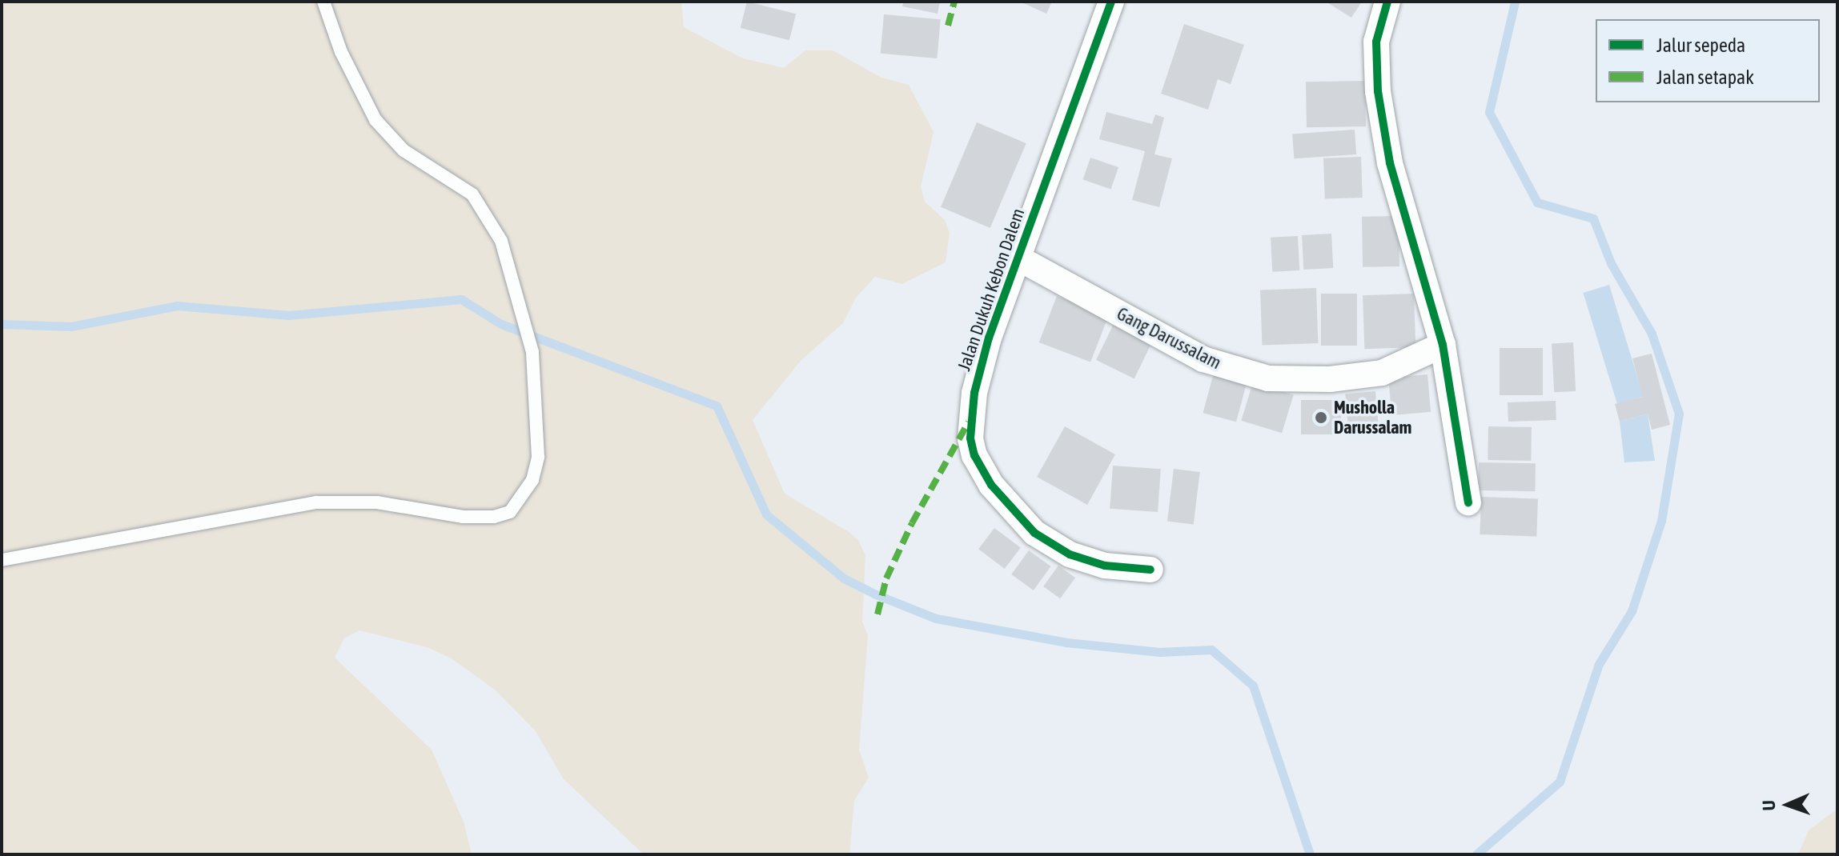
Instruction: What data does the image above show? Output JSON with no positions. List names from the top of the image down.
{
  "streets": {
    "street": ["Jalan Dukuh Kebon Dalem", "Gang Darussalam"]
  },
  "crossings": [
    ["Jalan Dukuh Kebon Dalem", "Gang Darussalam"]
  ],
  "places": ["Musholla Darussalam"],
  "legend": ["Jalur sepeda", "Jalan setapak"],
  "north": "left"
}
